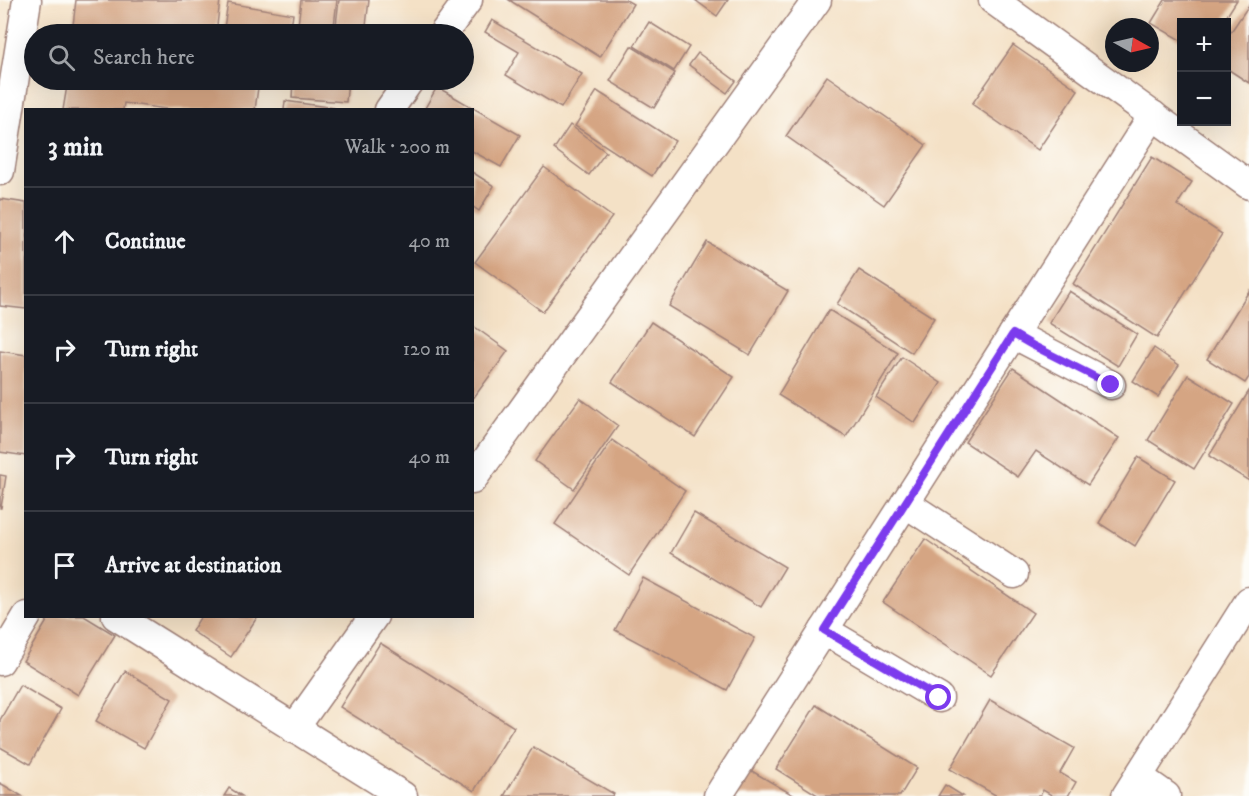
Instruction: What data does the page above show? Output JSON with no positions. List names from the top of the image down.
{
  "north": "right",
  "page": {
    "map_buttons": ["+", "−"],
    "search": "Search here",
    "heading": ["3 min", "Walk · 200 m"],
    "list": [
      ["Continue", "40 m"],
      ["Turn right", "120 m"],
      ["Turn right", "40 m"],
      "Arrive at destination"
    ]
  }
}
